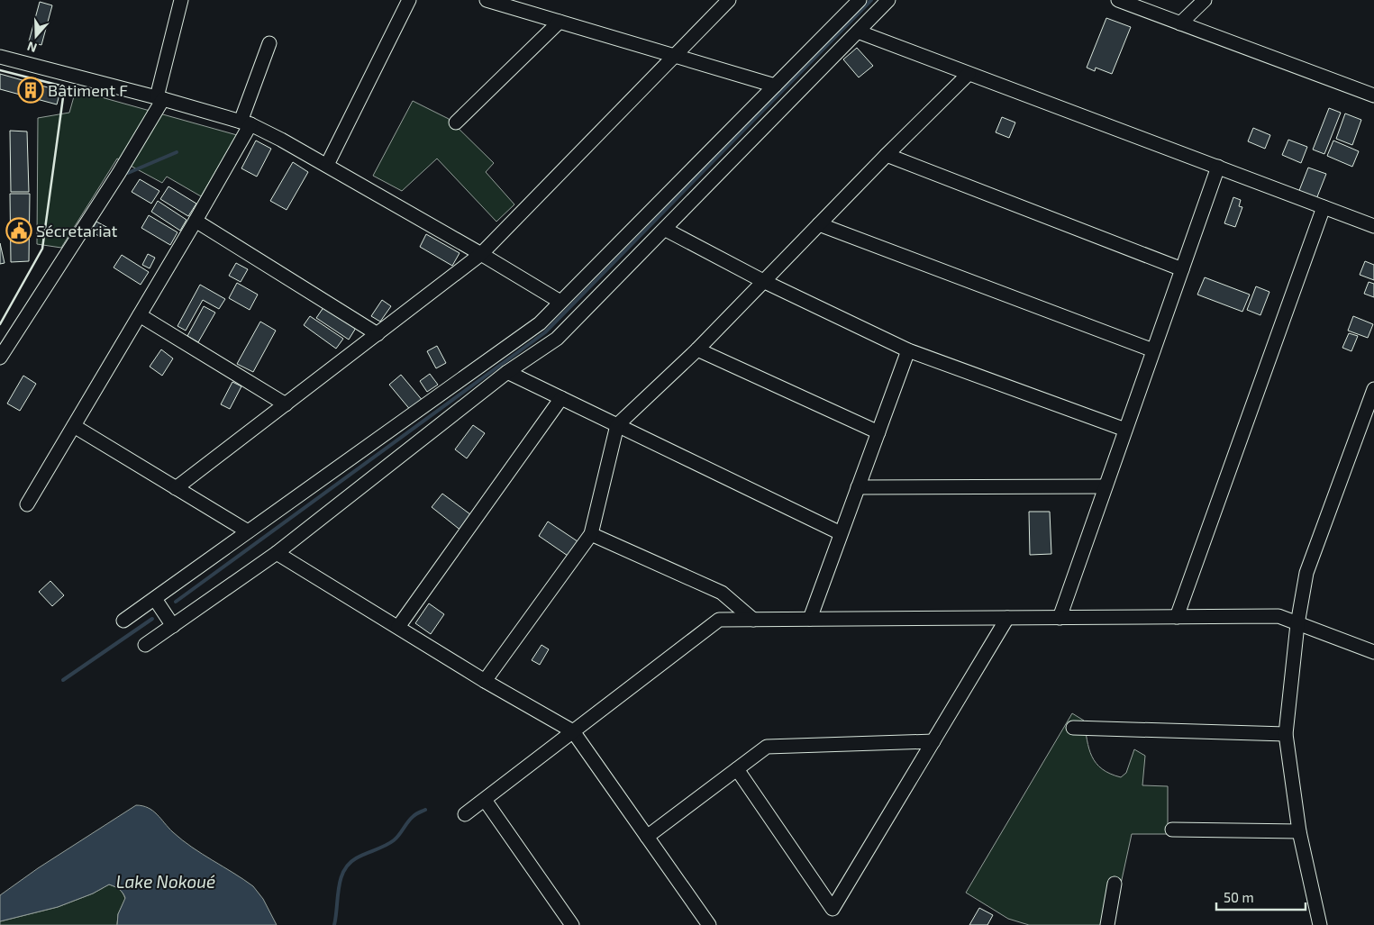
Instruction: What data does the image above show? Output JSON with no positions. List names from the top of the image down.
{
  "water": ["Lake Nokoué"],
  "places": {
    "building": ["Bâtiment F"],
    "public building": ["Sécretariat"]
  },
  "scale_bar": "50 m",
  "north": "bottom"
}
